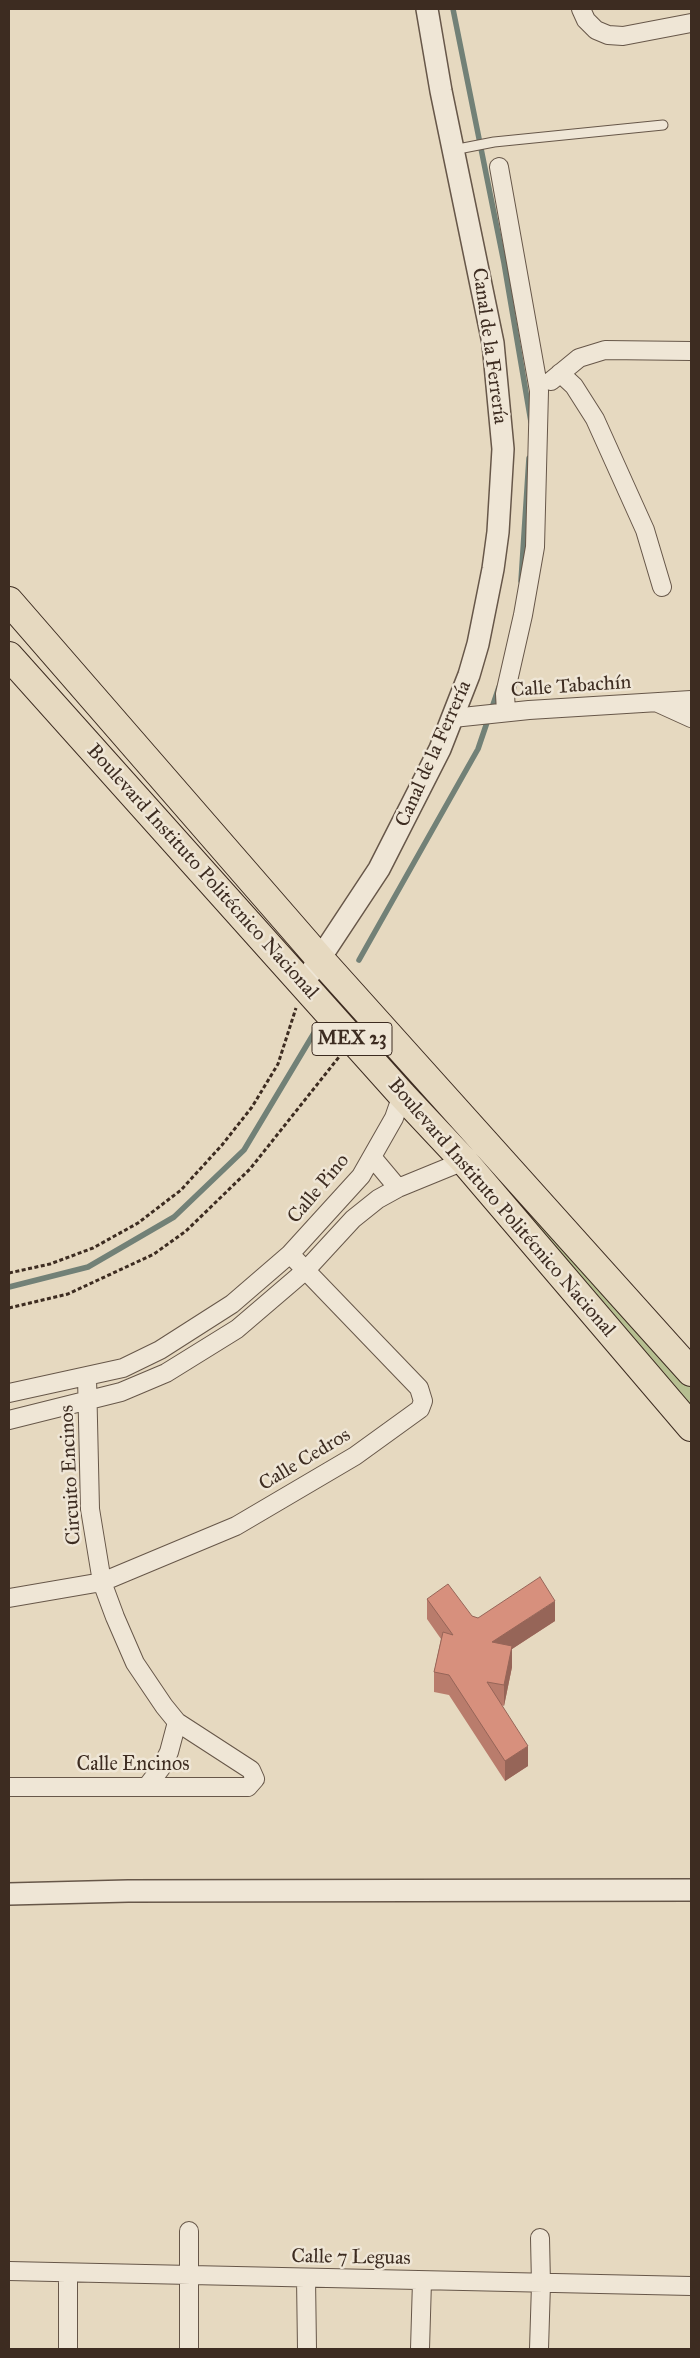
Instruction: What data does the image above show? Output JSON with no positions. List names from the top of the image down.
{
  "streets": {
    "main road": ["Boulevard Instituto Politécnico Nacional", "MEX 23"],
    "street": [
      "Canal de la Ferrería",
      "Calle Tabachín",
      "Calle Pino",
      "Calle Cedros",
      "Circuito Encinos",
      "Calle Encinos",
      "Calle 7 Leguas"
    ]
  },
  "crossings": [
    ["Canal de la Ferrería", "Calle Tabachín"],
    ["Canal de la Ferrería", "Boulevard Instituto Politécnico Nacional"],
    ["Boulevard Instituto Politécnico Nacional", "Calle Pino"],
    ["Calle Pino", "Calle Cedros"],
    ["Calle Pino", "Circuito Encinos"],
    ["Calle Cedros", "Circuito Encinos"],
    ["Circuito Encinos", "Calle Encinos"]
  ]
}
